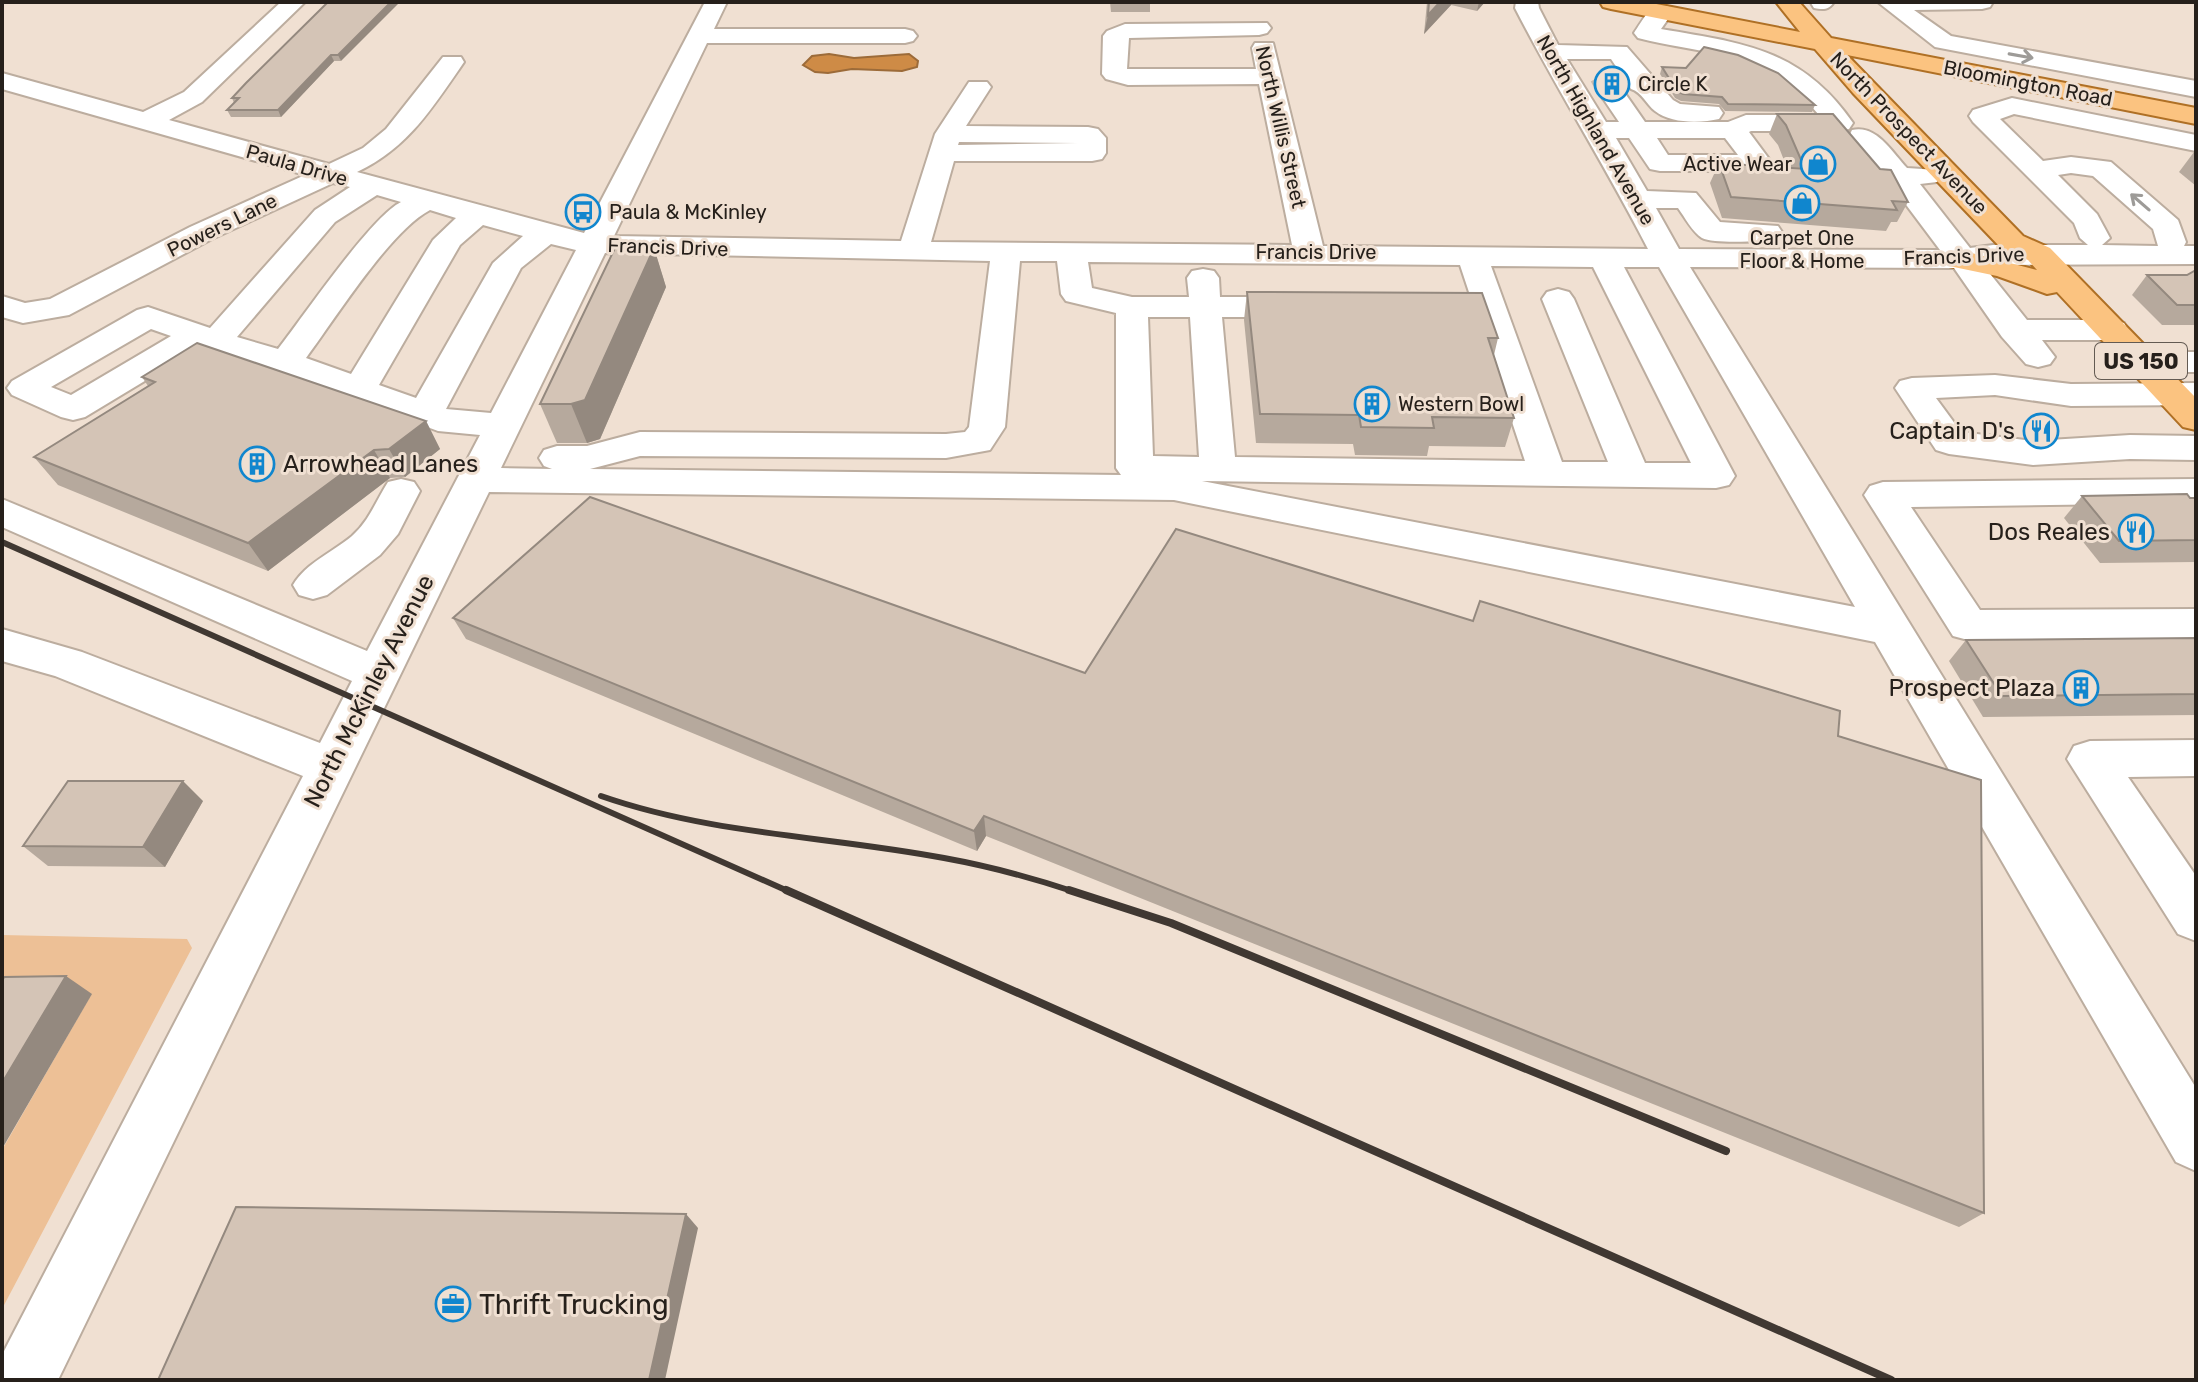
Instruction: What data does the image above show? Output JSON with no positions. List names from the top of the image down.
{
  "streets": {
    "main road": ["Bloomington Road", "North Prospect Avenue", "US 150"],
    "street": [
      "North Willis Street",
      "North Highland Avenue",
      "Paula Drive",
      "Powers Lane",
      "Francis Drive",
      "North McKinley Avenue"
    ]
  },
  "crossings": [
    ["Bloomington Road", "North Prospect Avenue"],
    ["North Willis Street", "Francis Drive"],
    ["North Highland Avenue", "Francis Drive"],
    ["North Prospect Avenue", "Francis Drive"],
    ["Paula Drive", "Powers Lane"],
    ["Paula Drive", "Francis Drive"],
    ["Paula Drive", "North McKinley Avenue"],
    ["Francis Drive", "North McKinley Avenue"]
  ],
  "places": {
    "building": [
      "Circle K",
      "Western Bowl",
      "Arrowhead Lanes",
      "Prospect Plaza"
    ],
    "shop": ["Active Wear", "Carpet One Floor & Home"],
    "bus stop": ["Paula & McKinley"],
    "restaurant": ["Captain D's", "Dos Reales"],
    "office": ["Thrift Trucking"]
  }
}
